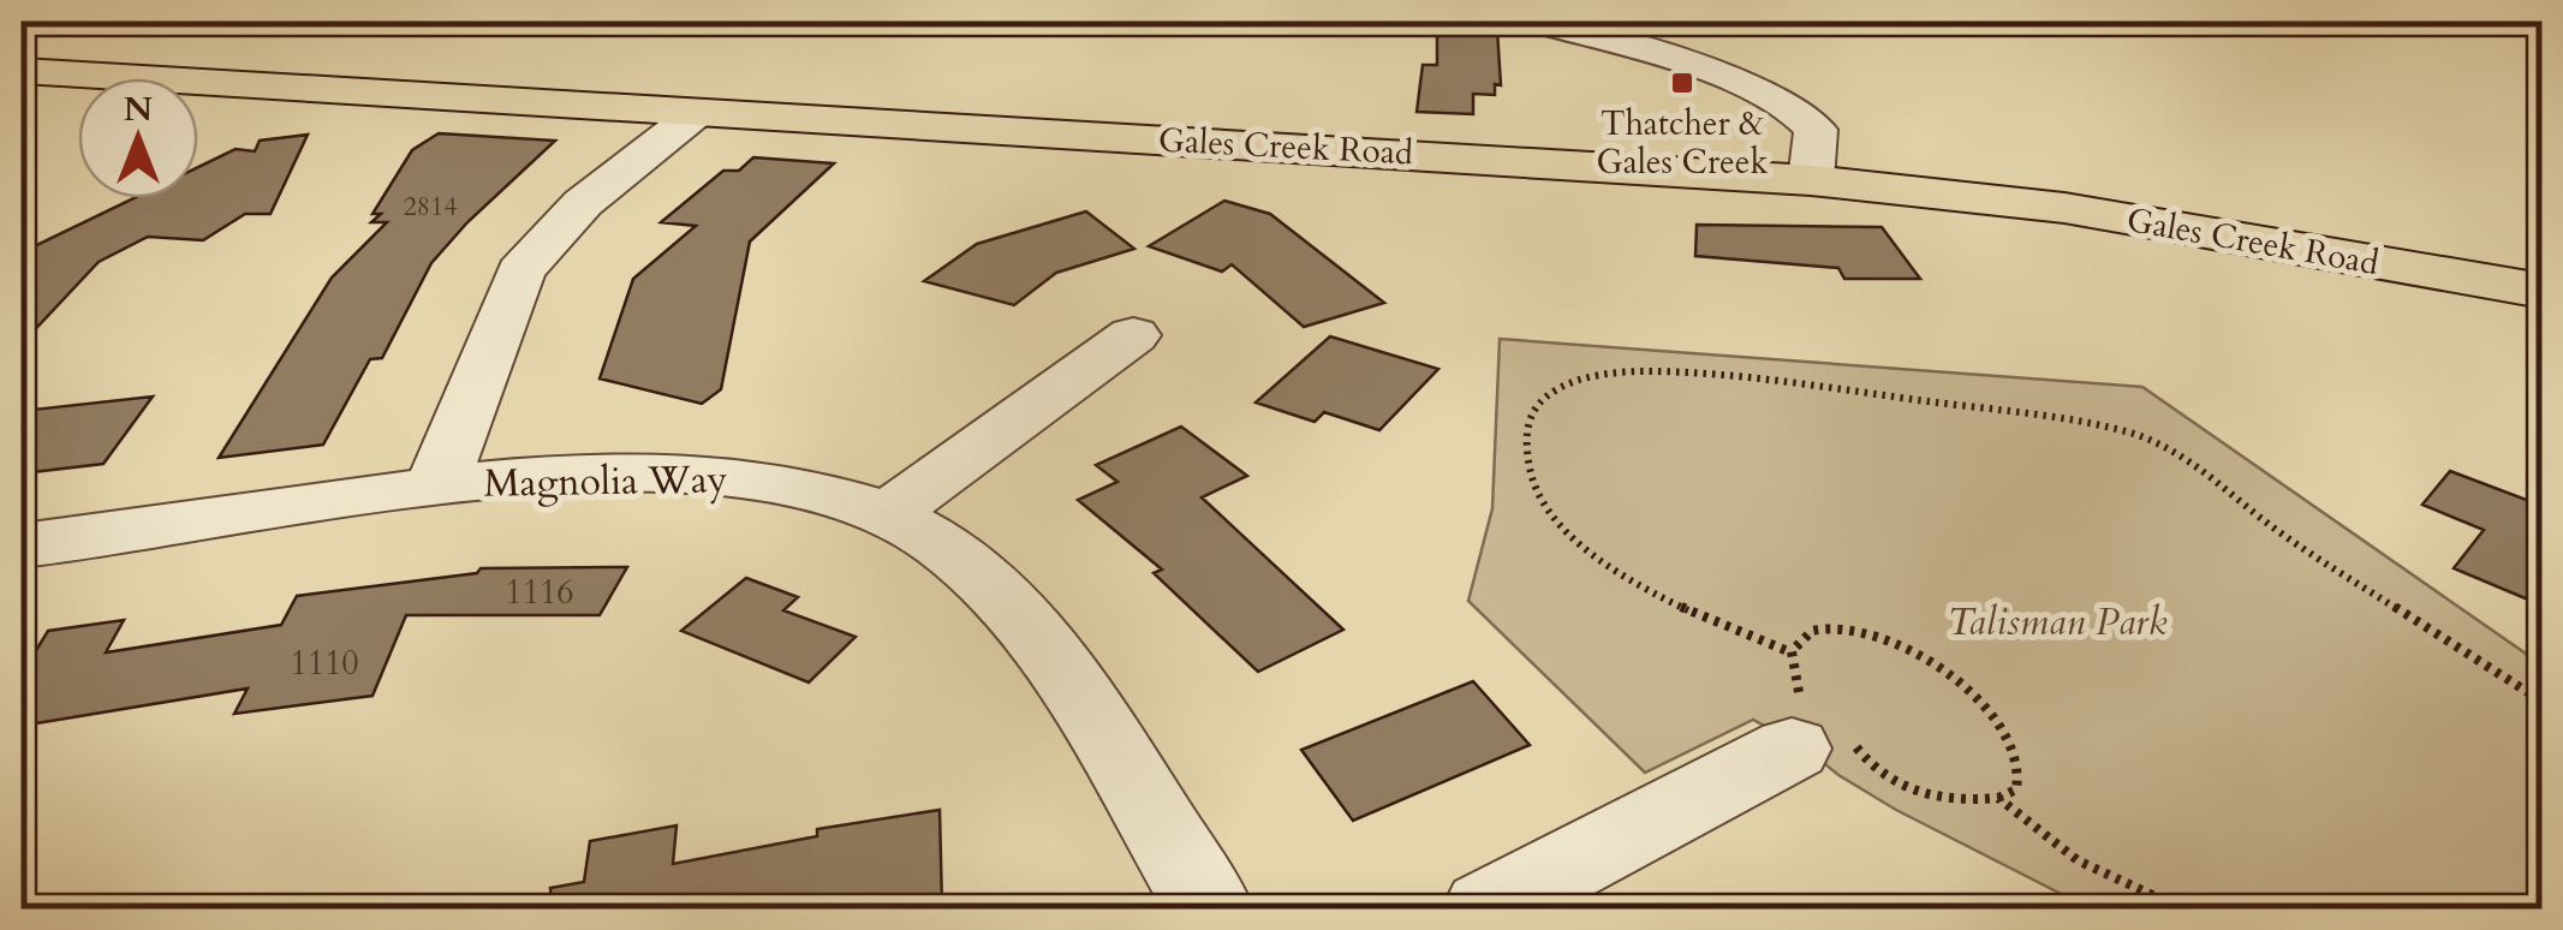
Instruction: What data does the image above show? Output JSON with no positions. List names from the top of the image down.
{
  "streets": {
    "main road": ["Gales Creek Road"],
    "street": ["Magnolia Way"]
  },
  "parks": ["Talisman Park"],
  "places": {
    "transit": ["Thatcher & Gales Creek"]
  },
  "house_numbers": ["2814", "1116", "1110"],
  "north": "top"
}
